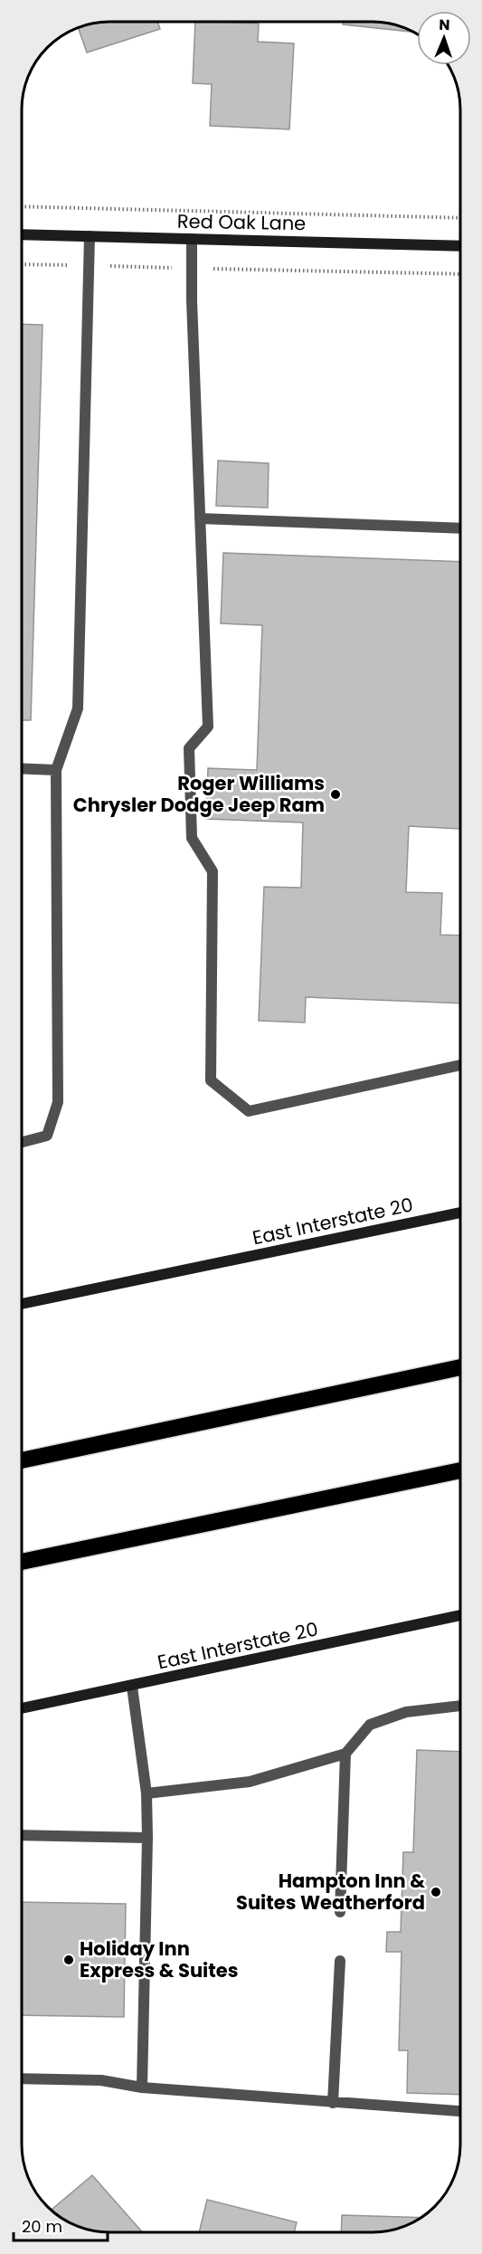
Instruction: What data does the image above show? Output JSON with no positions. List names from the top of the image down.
{
  "streets": {
    "main road": ["Red Oak Lane", "East Interstate 20"]
  },
  "places": ["Roger Williams Chrysler Dodge Jeep Ram", "Hampton Inn & Suites Weatherford", "Holiday Inn Express & Suites"],
  "scale_bar": "20 m",
  "north": "top"
}
